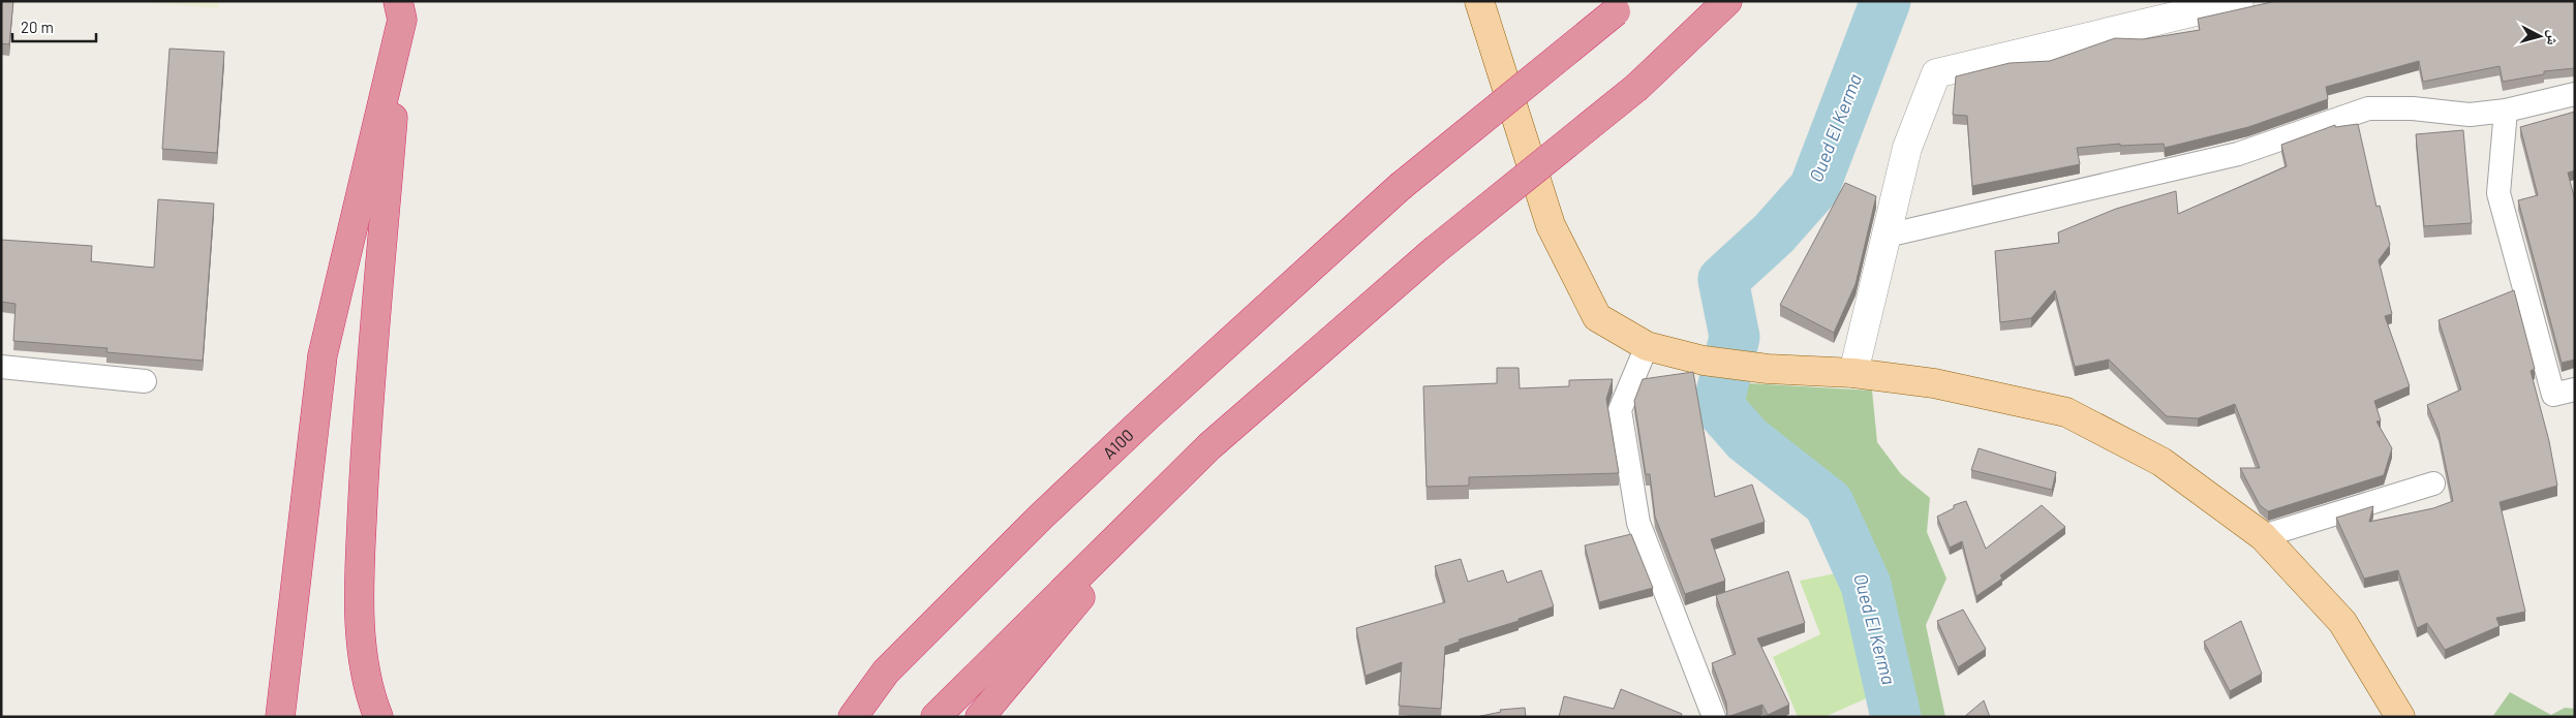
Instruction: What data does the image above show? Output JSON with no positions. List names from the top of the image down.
{
  "streets": {
    "highway": ["A100"]
  },
  "water": ["Oued El Kerma"],
  "scale_bar": "20 m",
  "north": "right"
}
